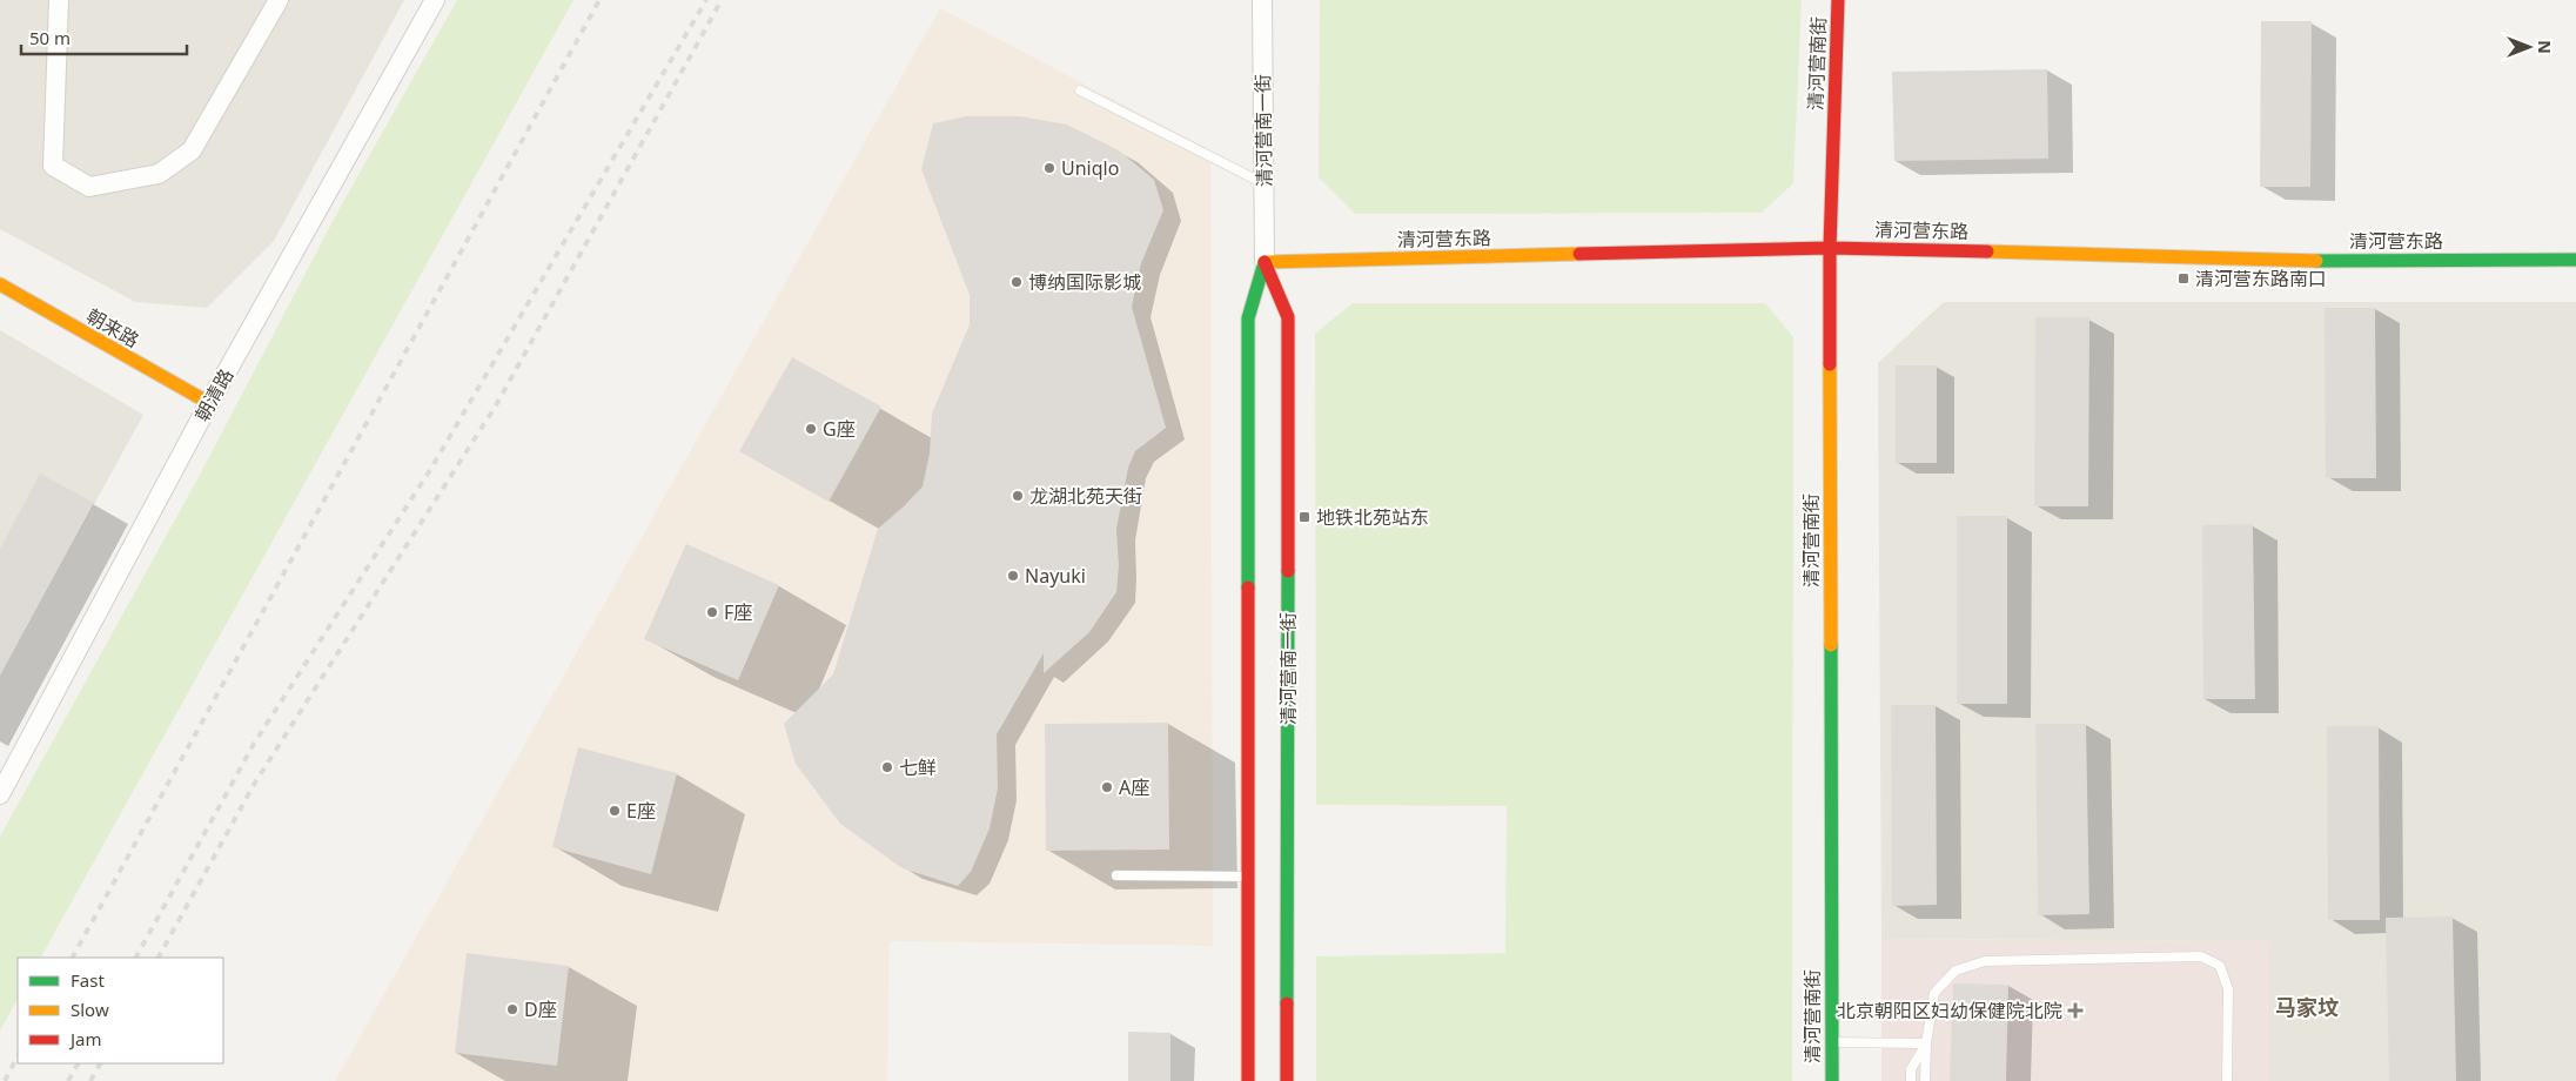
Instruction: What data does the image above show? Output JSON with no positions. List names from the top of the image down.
{
  "streets": {
    "street": [
      "清河营南街",
      "清河营南一街",
      "清河营东路",
      "朝来路",
      "朝清路"
    ]
  },
  "crossings": [
    ["清河营南街", "清河营东路"],
    ["清河营南一街", "清河营东路"],
    ["朝来路", "朝清路"]
  ],
  "districts": ["马家坟"],
  "places": {
    "other": [
      "Uniqlo",
      "博纳国际影城",
      "G座",
      "龙湖北苑天街",
      "Nayuki",
      "F座",
      "七鲜",
      "A座",
      "E座",
      "D座"
    ],
    "transit": ["清河营东路南口", "地铁北苑站东"],
    "health": ["北京朝阳区妇幼保健院北院"]
  },
  "legend": ["Fast", "Slow", "Jam"],
  "scale_bar": "50 m",
  "north": "right"
}
